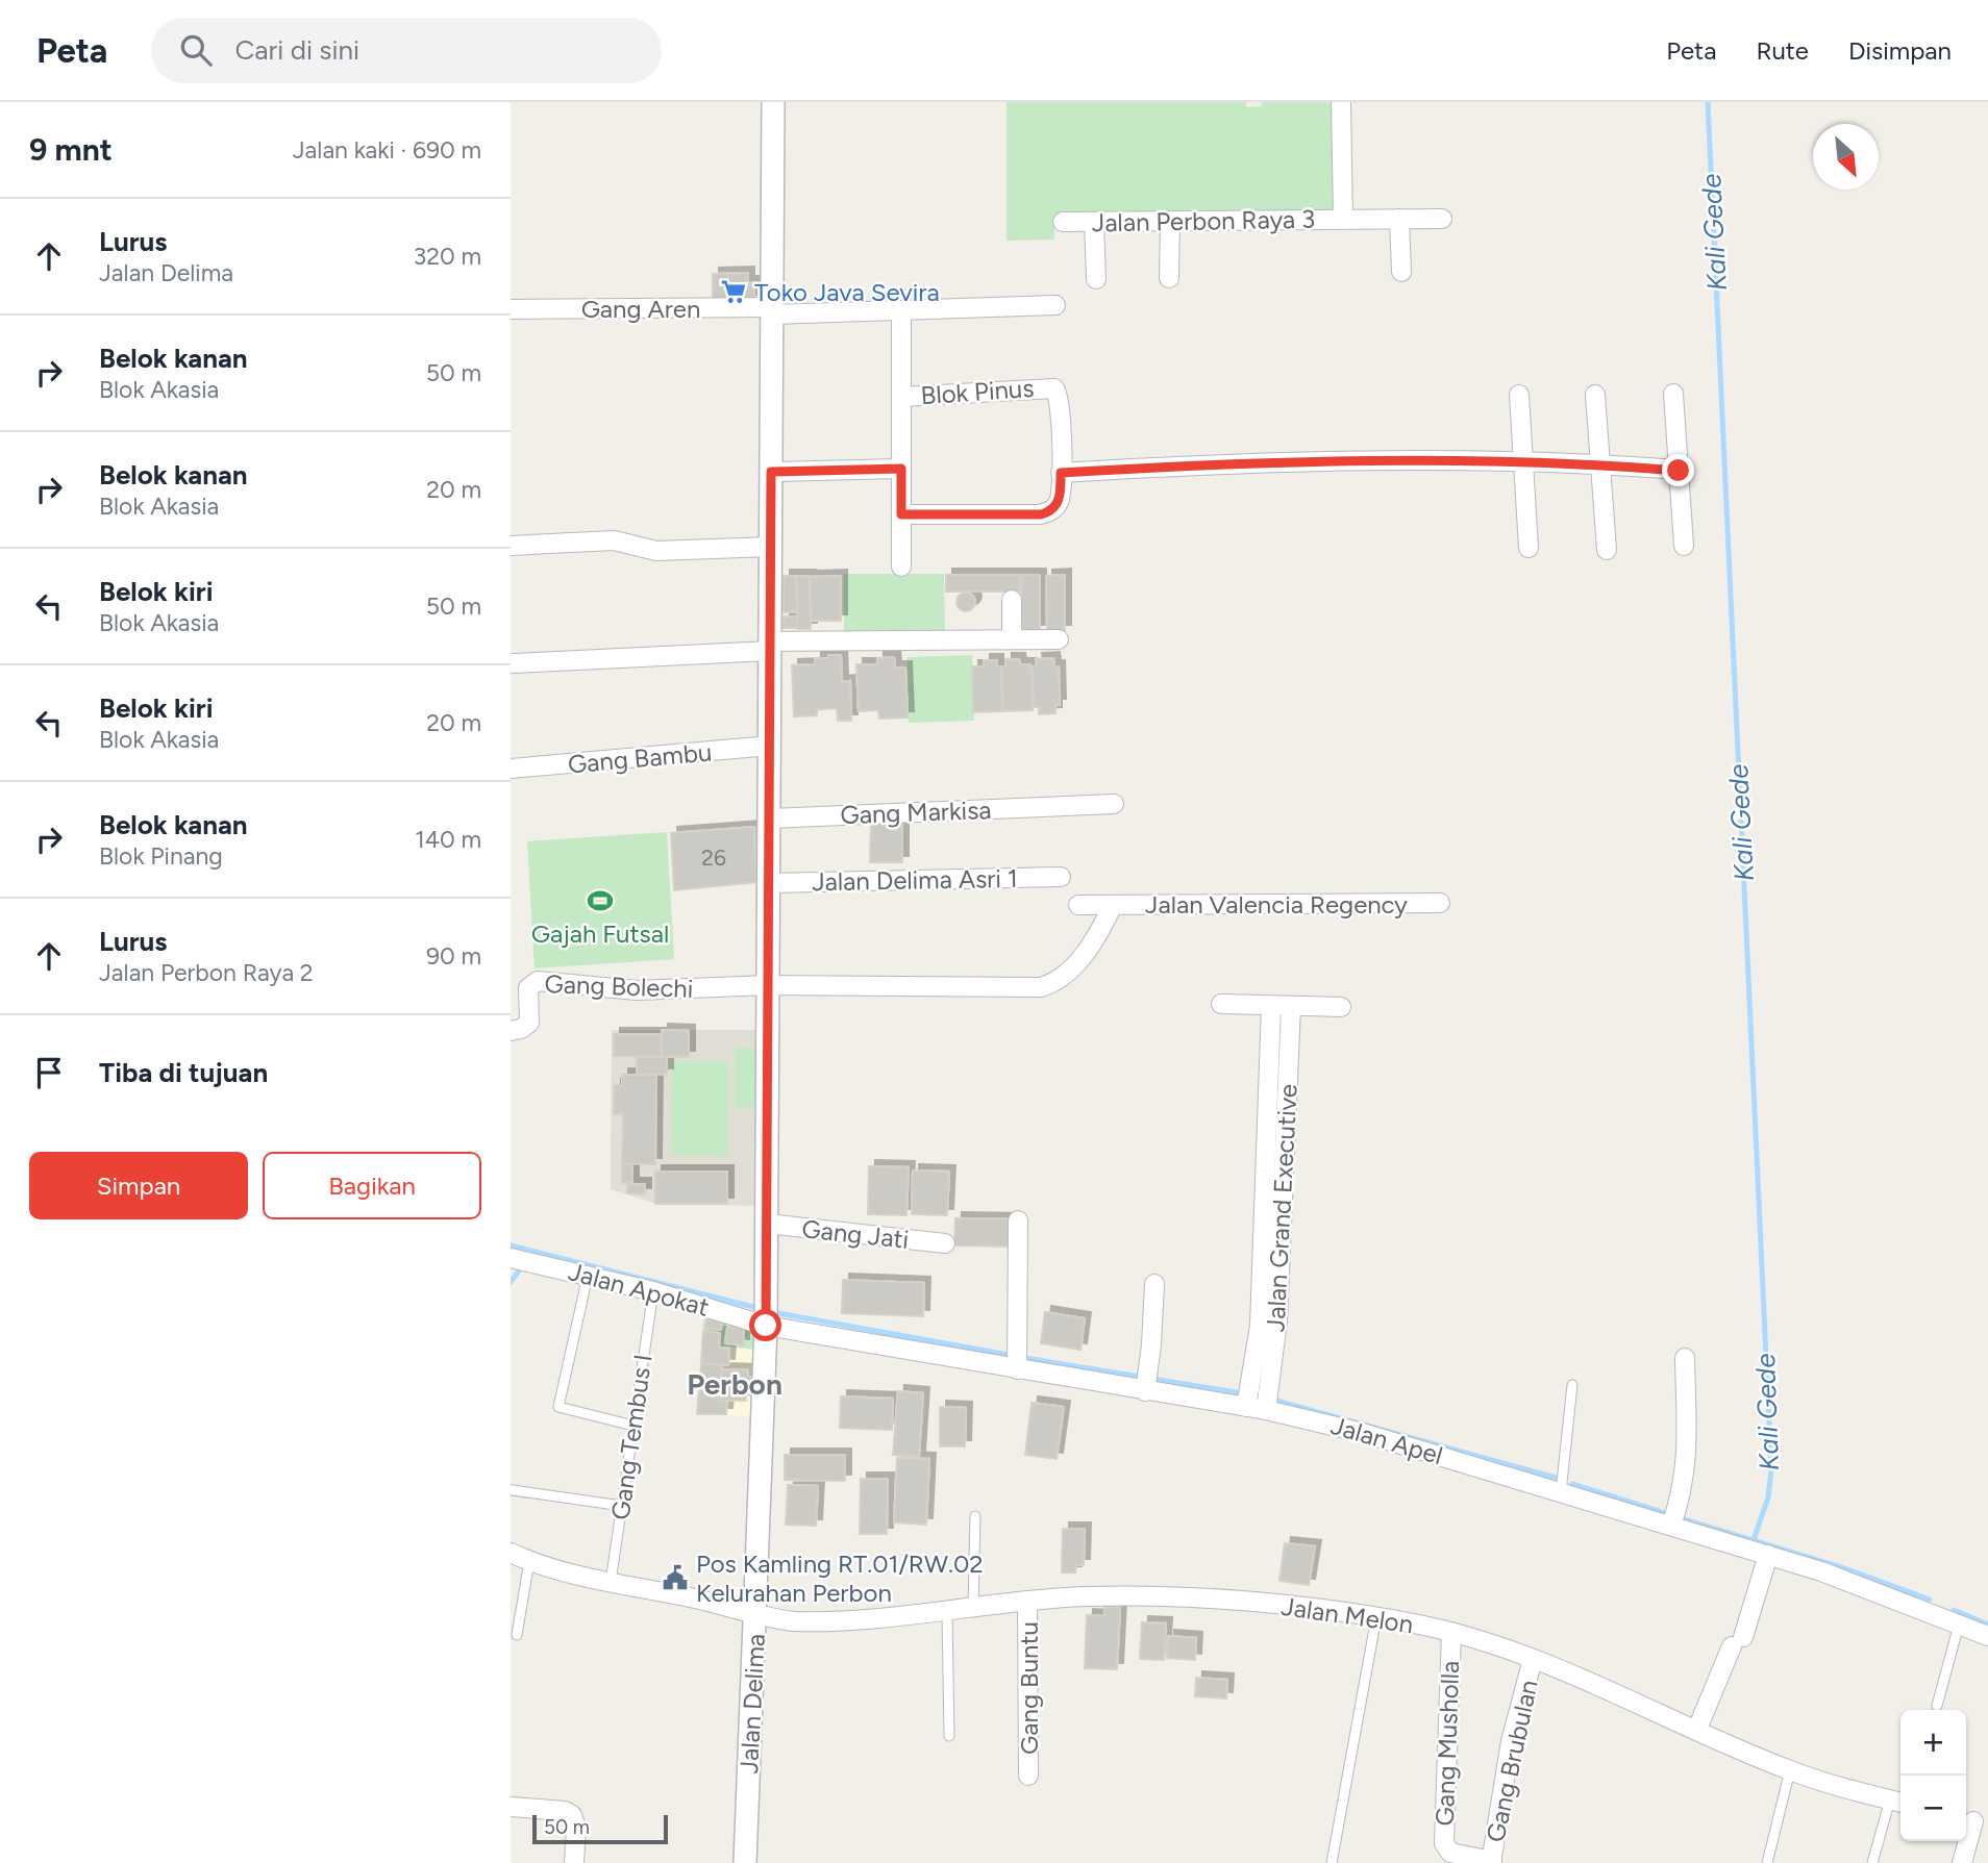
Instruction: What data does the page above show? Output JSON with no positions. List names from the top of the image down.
{
  "streets": {
    "street": [
      "Jalan Perbon Raya 3",
      "Gang Aren",
      "Blok Pinus",
      "Gang Bambu",
      "Gang Markisa",
      "Jalan Delima Asri 1",
      "Jalan Valencia Regency",
      "Gang Bolechi",
      "Jalan Grand Executive",
      "Gang Jati",
      "Jalan Apokat",
      "Jalan Apel",
      "Jalan Melon",
      "Gang Buntu",
      "Jalan Delima",
      "Gang Musholla",
      "Gang Brubulan"
    ],
    "lane": ["Gang Tembus I"]
  },
  "crossings": [
    ["Gang Aren", "Jalan Delima"],
    ["Gang Bambu", "Jalan Delima"],
    ["Gang Markisa", "Jalan Delima"],
    ["Jalan Delima Asri 1", "Jalan Delima"],
    ["Jalan Valencia Regency", "Gang Bolechi"],
    ["Jalan Valencia Regency", "Jalan Delima"],
    ["Gang Bolechi", "Jalan Delima"],
    ["Jalan Grand Executive", "Jalan Apel"],
    ["Gang Jati", "Jalan Delima"],
    ["Jalan Apokat", "Gang Tembus I"],
    ["Jalan Apokat", "Jalan Apel"],
    ["Jalan Apokat", "Jalan Delima"],
    ["Gang Tembus I", "Jalan Melon"],
    ["Jalan Apel", "Jalan Delima"],
    ["Jalan Melon", "Gang Buntu"],
    ["Jalan Melon", "Jalan Delima"],
    ["Jalan Melon", "Gang Musholla"],
    ["Jalan Melon", "Gang Brubulan"],
    ["Gang Musholla", "Gang Brubulan"]
  ],
  "districts": ["Perbon"],
  "water": ["Kali Gede"],
  "places": {
    "supermarket": ["Toko Java Sevira"],
    "sports": ["Gajah Futsal"],
    "public building": ["Pos Kamling RT.01/RW.02 Kelurahan Perbon"]
  },
  "house_numbers": ["26"],
  "scale_bar": "50 m",
  "north": "bottom right",
  "page": {
    "header": "Peta",
    "search": "Cari di sini",
    "nav": ["Peta", "Rute", "Disimpan"],
    "heading": ["9 mnt", "Jalan kaki · 690 m"],
    "list": [
      ["Lurus", "Jalan Delima", "320 m"],
      ["Belok kanan", "Blok Akasia", "50 m"],
      ["Belok kanan", "Blok Akasia", "20 m"],
      ["Belok kiri", "Blok Akasia", "50 m"],
      ["Belok kiri", "Blok Akasia", "20 m"],
      ["Belok kanan", "Blok Pinang", "140 m"],
      ["Lurus", "Jalan Perbon Raya 2", "90 m"],
      "Tiba di tujuan"
    ],
    "buttons": ["Simpan", "Bagikan"],
    "map_buttons": ["+", "−"],
    "scale": "50 m"
  }
}
